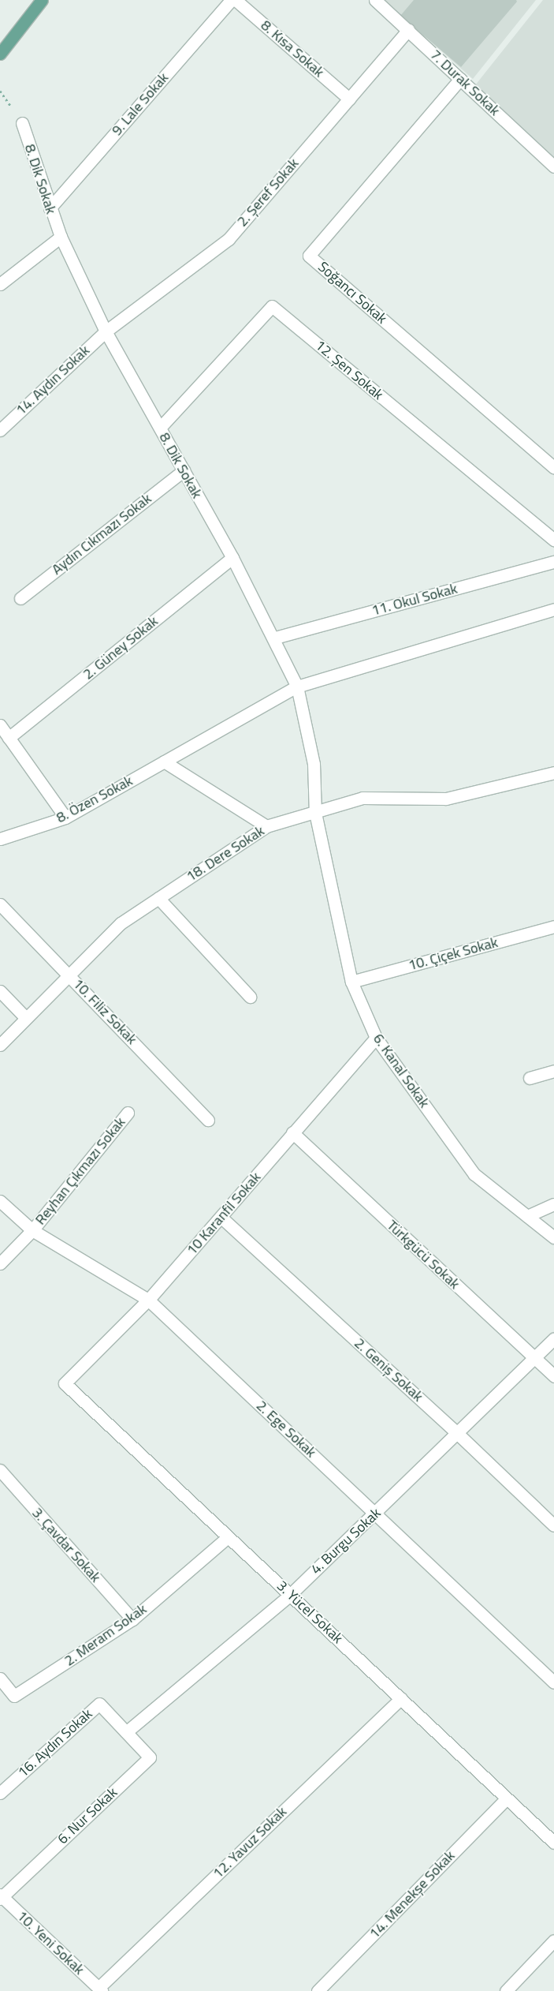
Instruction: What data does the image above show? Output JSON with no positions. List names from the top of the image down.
{
  "streets": {
    "street": [
      "8. Kısa Sokak",
      "7. Durak Sokak",
      "9. Lale Sokak",
      "8. Dik Sokak",
      "2. Şeref Sokak",
      "Soğancı Sokak",
      "12. Şen Sokak",
      "14. Aydın Sokak",
      "Aydın Cıkmazı Sokak",
      "11. Okul Sokak",
      "2. Güney Sokak",
      "8. Özen Sokak",
      "18. Dere Sokak",
      "10. Çiçek Sokak",
      "10. Filiz Sokak",
      "6. Kanal Sokak",
      "Reyhan Çıkmazı Sokak",
      "10 Karanfil Sokak",
      "Türkgücü Sokak",
      "2. Geniş Sokak",
      "2. Ege Sokak",
      "4. Burgu Sokak",
      "3. Çavdar Sokak",
      "3. Yücel Sokak",
      "2. Meram Sokak",
      "16. Aydın Sokak",
      "6. Nur Sokak",
      "12. Yavuz Sokak",
      "14. Menekşe Sokak",
      "10. Yeni Sokak"
    ]
  },
  "crossings": [
    ["8. Kısa Sokak", "2. Şeref Sokak"],
    ["7. Durak Sokak", "2. Şeref Sokak"],
    ["7. Durak Sokak", "Soğancı Sokak"],
    ["9. Lale Sokak", "8. Dik Sokak"],
    ["8. Dik Sokak", "2. Şeref Sokak"],
    ["8. Dik Sokak", "12. Şen Sokak"],
    ["8. Dik Sokak", "14. Aydın Sokak"],
    ["8. Dik Sokak", "Aydın Cıkmazı Sokak"],
    ["8. Dik Sokak", "11. Okul Sokak"],
    ["8. Dik Sokak", "2. Güney Sokak"],
    ["8. Dik Sokak", "8. Özen Sokak"],
    ["8. Dik Sokak", "18. Dere Sokak"],
    ["8. Dik Sokak", "6. Kanal Sokak"],
    ["2. Şeref Sokak", "14. Aydın Sokak"],
    ["18. Dere Sokak", "10. Filiz Sokak"],
    ["18. Dere Sokak", "6. Kanal Sokak"],
    ["10. Çiçek Sokak", "6. Kanal Sokak"],
    ["6. Kanal Sokak", "10 Karanfil Sokak"],
    ["Reyhan Çıkmazı Sokak", "2. Ege Sokak"],
    ["10 Karanfil Sokak", "Türkgücü Sokak"],
    ["10 Karanfil Sokak", "2. Geniş Sokak"],
    ["10 Karanfil Sokak", "2. Ege Sokak"],
    ["10 Karanfil Sokak", "3. Yücel Sokak"],
    ["Türkgücü Sokak", "4. Burgu Sokak"],
    ["2. Geniş Sokak", "4. Burgu Sokak"],
    ["2. Ege Sokak", "4. Burgu Sokak"],
    ["4. Burgu Sokak", "3. Yücel Sokak"],
    ["4. Burgu Sokak", "16. Aydın Sokak"],
    ["4. Burgu Sokak", "6. Nur Sokak"],
    ["3. Çavdar Sokak", "2. Meram Sokak"],
    ["3. Yücel Sokak", "2. Meram Sokak"],
    ["3. Yücel Sokak", "12. Yavuz Sokak"],
    ["3. Yücel Sokak", "14. Menekşe Sokak"],
    ["16. Aydın Sokak", "6. Nur Sokak"],
    ["6. Nur Sokak", "10. Yeni Sokak"],
    ["12. Yavuz Sokak", "10. Yeni Sokak"]
  ]
}
